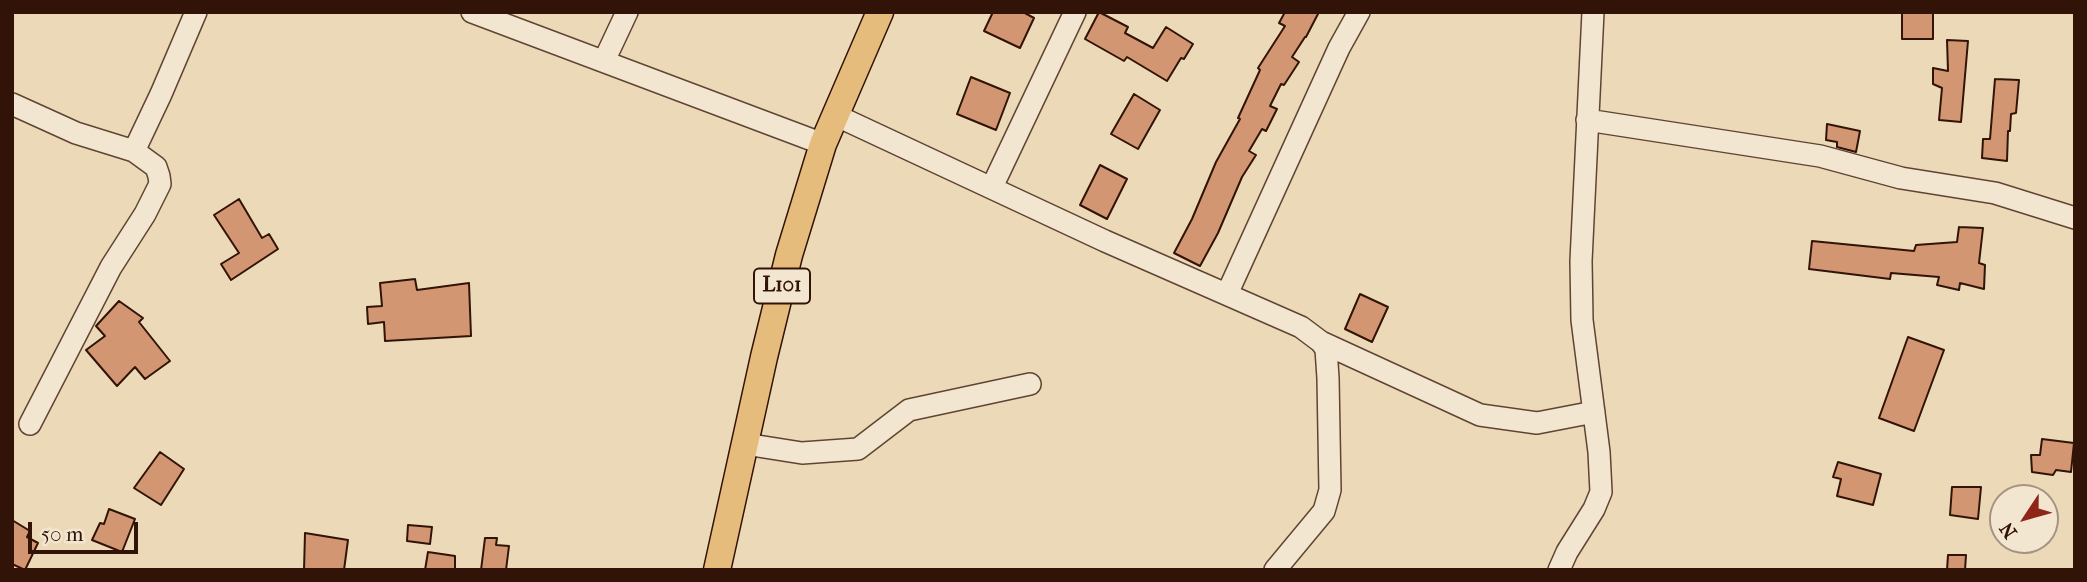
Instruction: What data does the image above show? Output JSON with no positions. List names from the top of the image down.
{
  "streets": {
    "main road": ["L101"]
  },
  "scale_bar": "50 m",
  "north": "bottom left"
}
